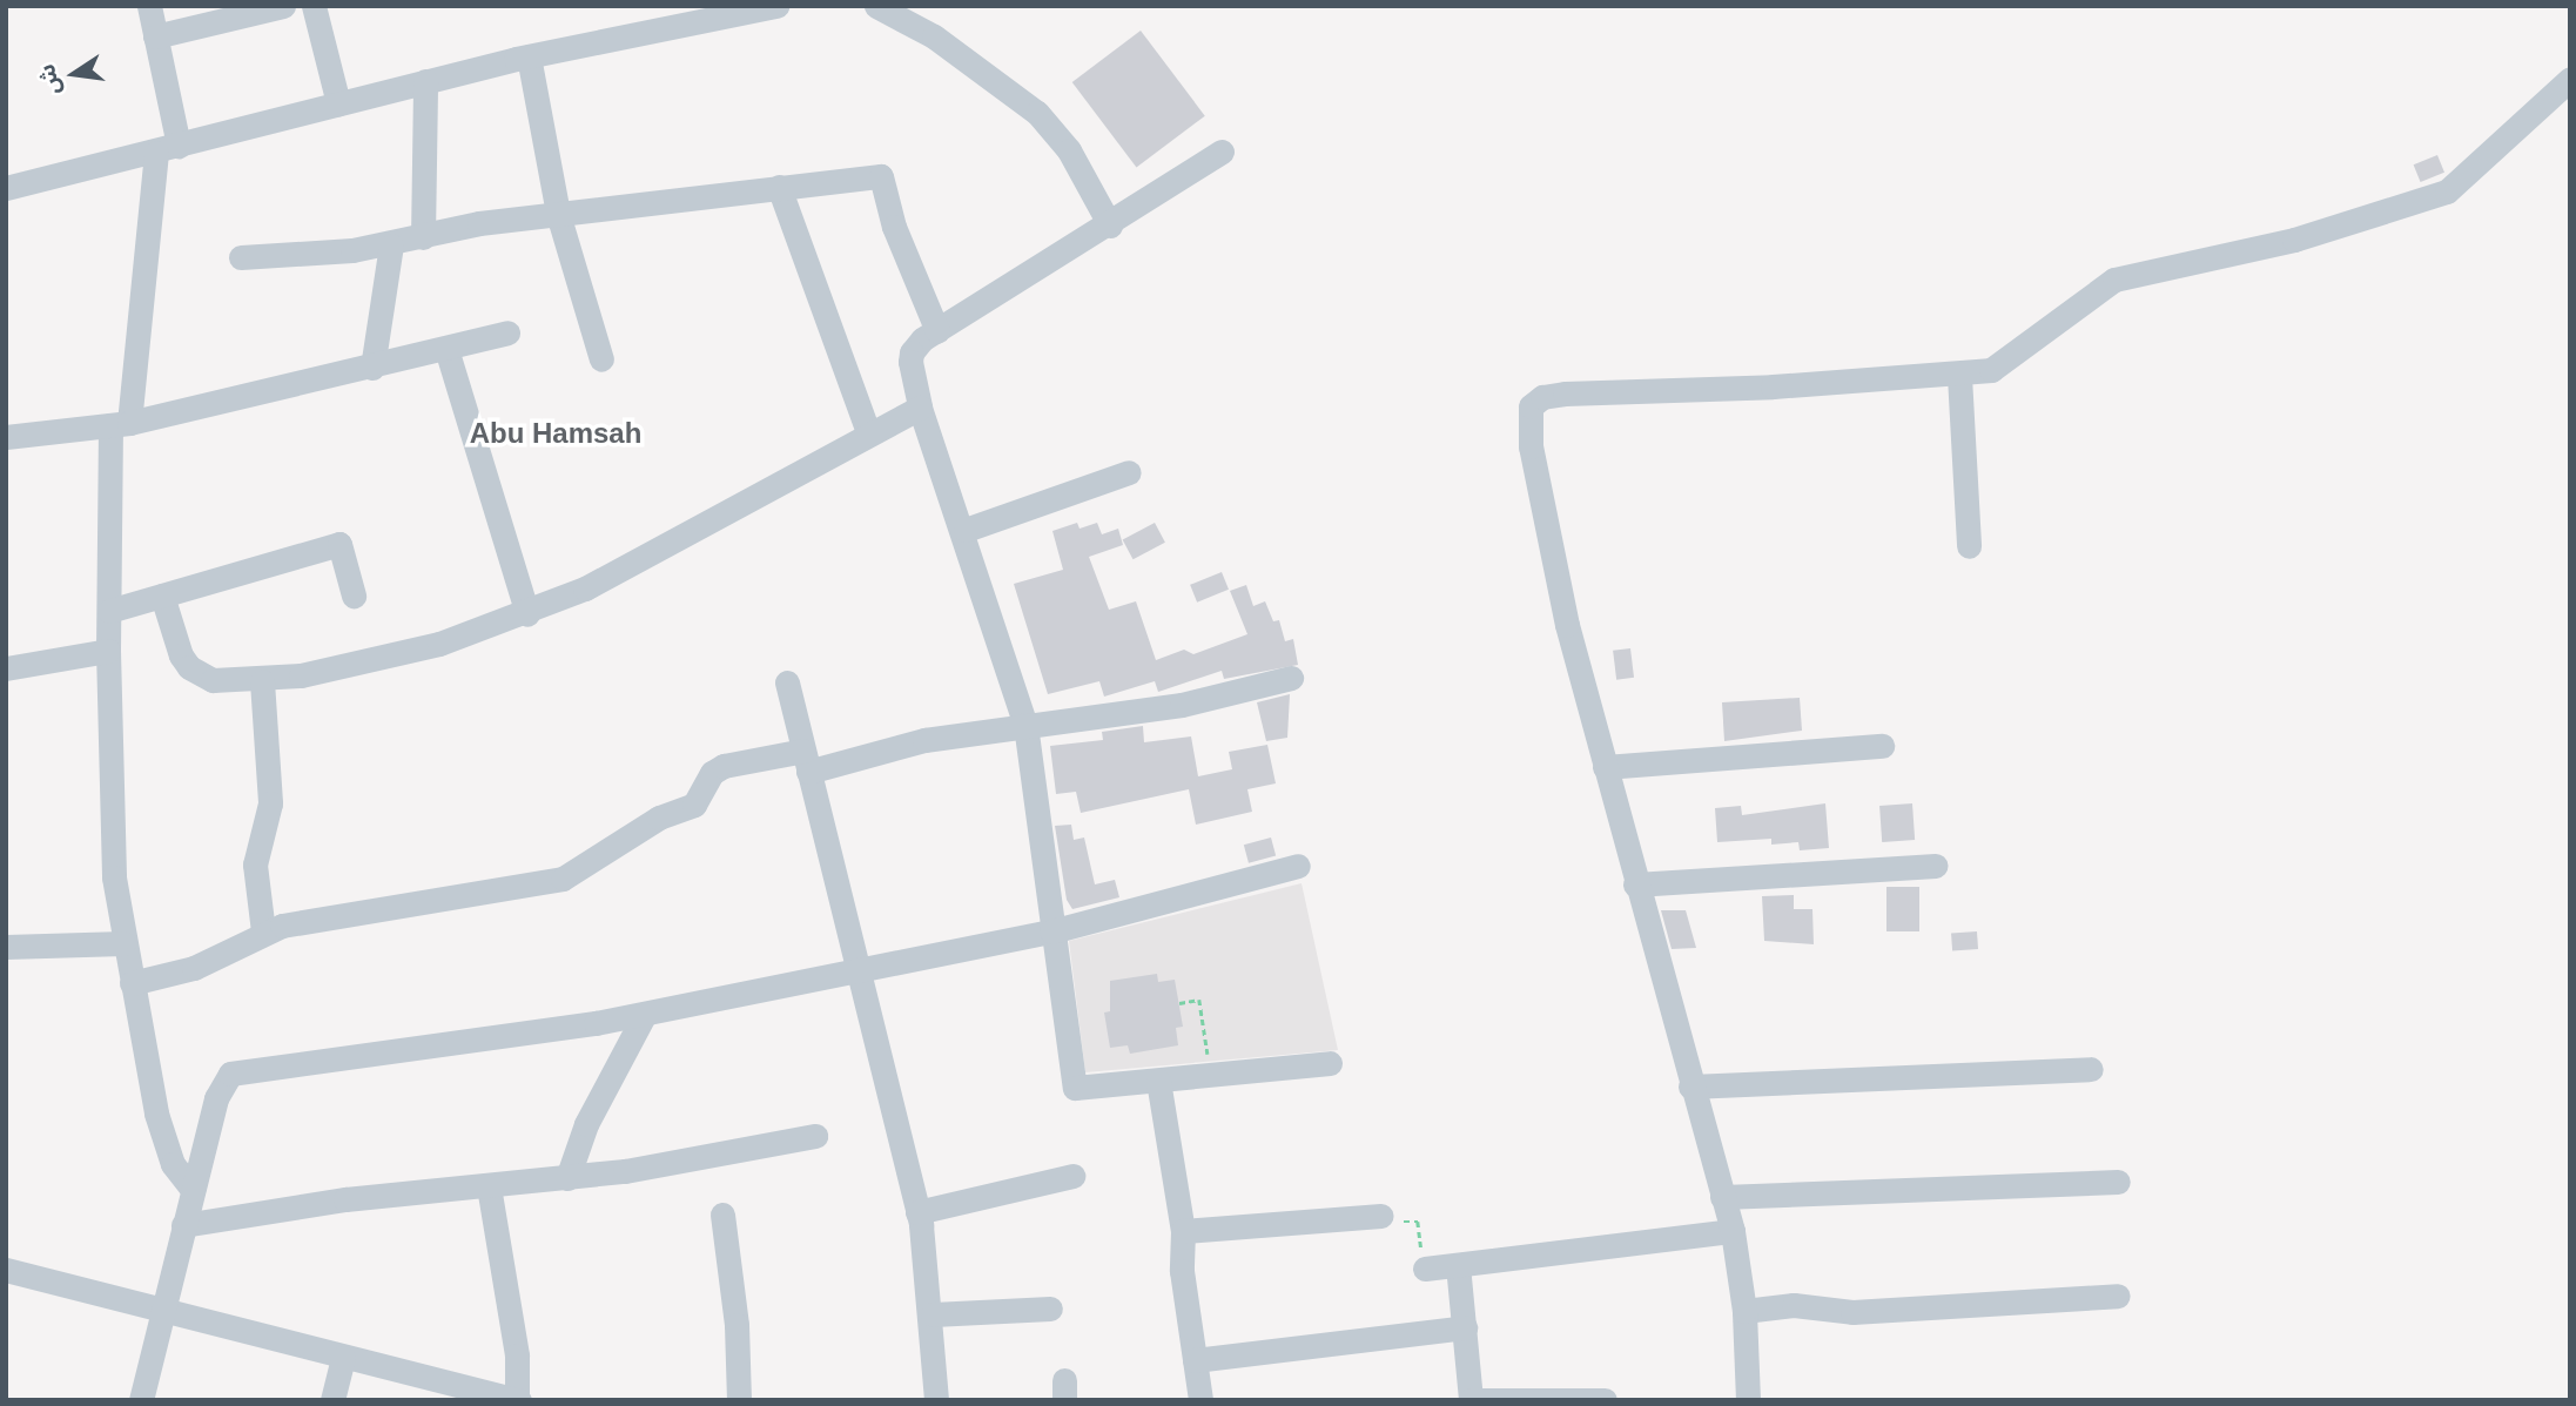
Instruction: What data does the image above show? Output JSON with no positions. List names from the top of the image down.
{
  "districts": ["Abu Hamsah"],
  "north": "left"
}
